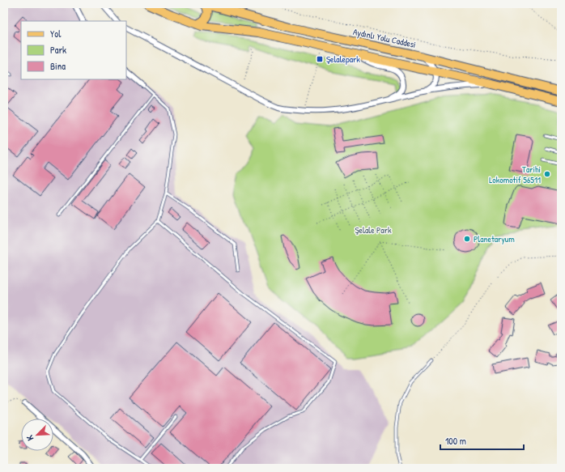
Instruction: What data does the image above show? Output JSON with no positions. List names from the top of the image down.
{
  "streets": {
    "main road": ["Aydınlı Yolu Caddesi"]
  },
  "parks": ["Şelale Park"],
  "places": {
    "transit": ["Şelalepark"],
    "other": ["Tarihi Lokomotif 56511", "Planetaryum"]
  },
  "legend": ["Yol", "Park", "Bina"],
  "scale_bar": "100 m",
  "north": "bottom left"
}
